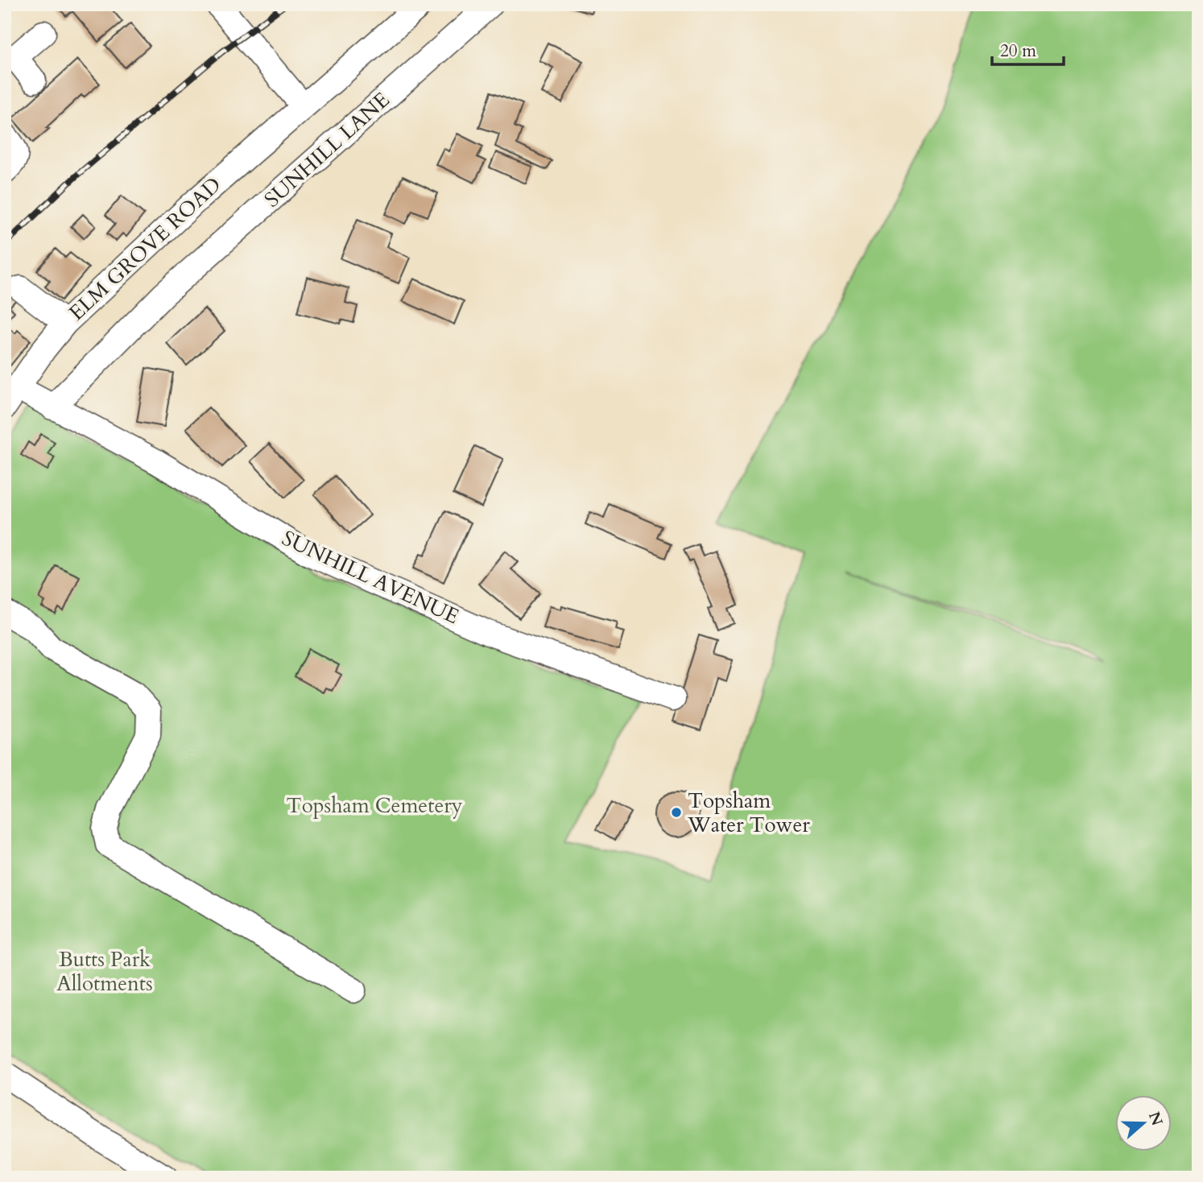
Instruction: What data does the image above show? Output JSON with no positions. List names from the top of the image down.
{
  "streets": {
    "street": ["SUNHILL LANE", "ELM GROVE ROAD", "SUNHILL AVENUE"]
  },
  "crossings": [
    ["SUNHILL LANE", "SUNHILL AVENUE"],
    ["ELM GROVE ROAD", "SUNHILL AVENUE"]
  ],
  "parks": ["Topsham Cemetery", "Butts Park Allotments"],
  "places": ["Topsham Water Tower"],
  "scale_bar": "20 m",
  "north": "right"
}
